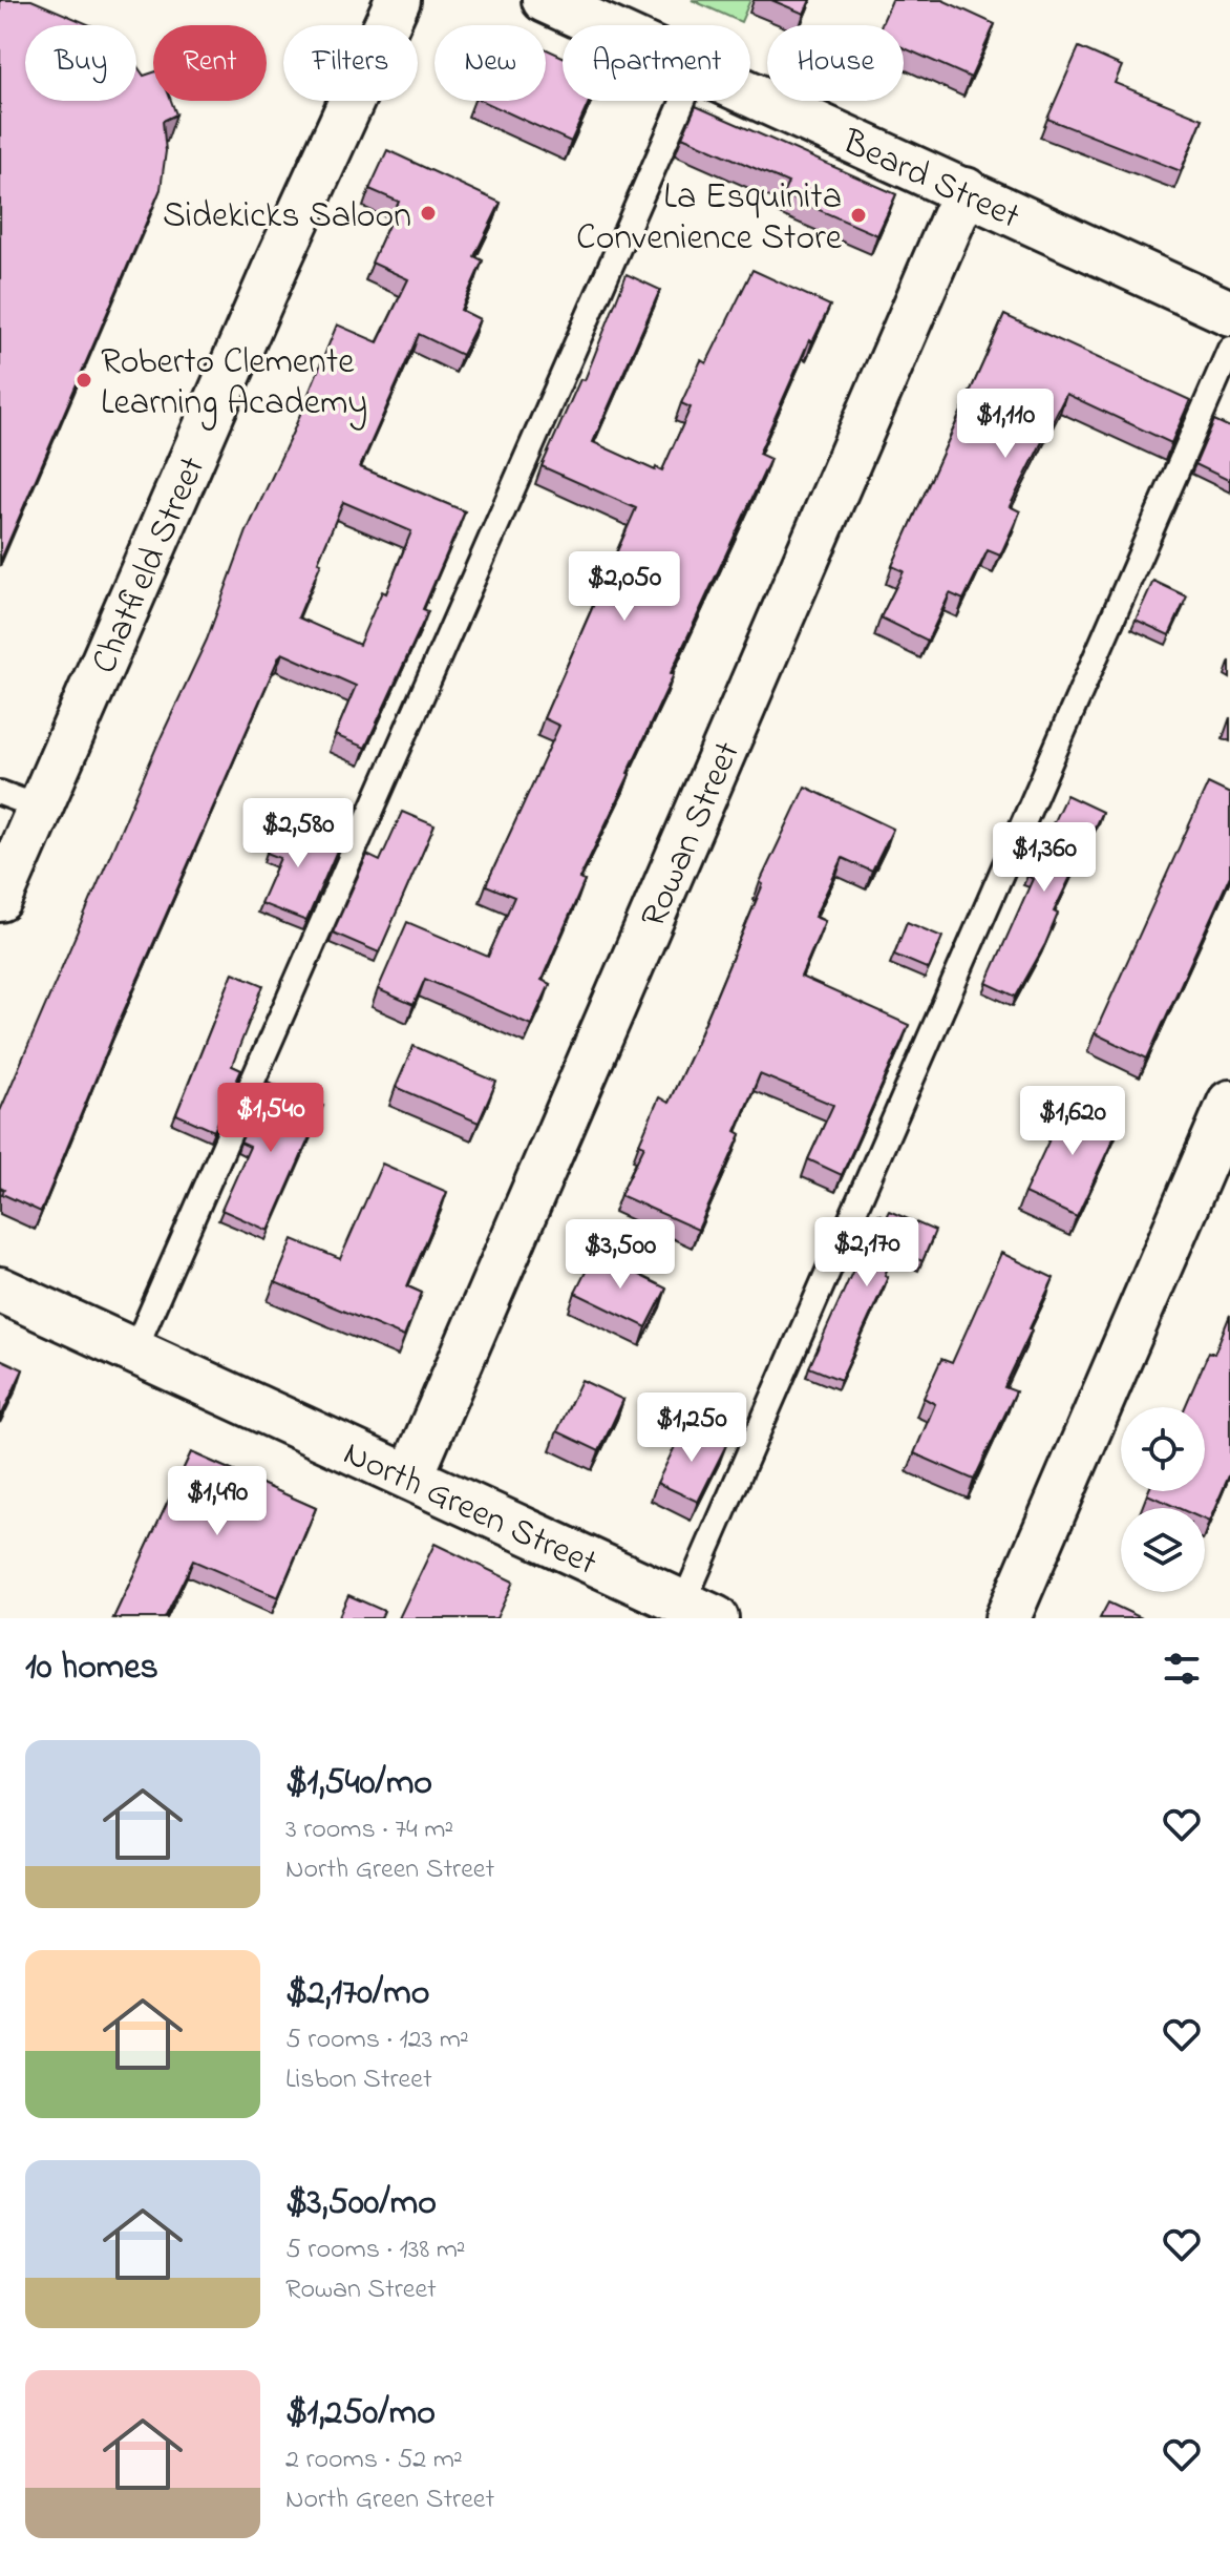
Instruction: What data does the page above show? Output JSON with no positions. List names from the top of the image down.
{
  "streets": {
    "street": [
      "Beard Street",
      "Chatfield Street",
      "Rowan Street",
      "North Green Street"
    ]
  },
  "crossings": [
    ["Beard Street", "Rowan Street"],
    ["Rowan Street", "North Green Street"]
  ],
  "places": ["Sidekicks Saloon", "La Esquinita Convenience Store", "Roberto Clemente Learning Academy"],
  "page": {
    "chip": [
      "Buy",
      "Rent",
      "Filters",
      "New",
      "Apartment",
      "House"
    ],
    "price": [
      "$1,110",
      "$2,050",
      "$2,580",
      "$1,360",
      "$1,540",
      "$1,620",
      "$2,170",
      "$3,500",
      "$1,250",
      "$1,490"
    ],
    "heading": "10 homes",
    "list": [
      {
        "name": "$1,540/mo",
        "note": "3 rooms · 74 m² · North Green Street"
      },
      {
        "name": "$2,170/mo",
        "note": "5 rooms · 123 m² · Lisbon Street"
      },
      {
        "name": "$3,500/mo",
        "note": "5 rooms · 138 m² · Rowan Street"
      },
      {
        "name": "$1,250/mo",
        "note": "2 rooms · 52 m² · North Green Street"
      }
    ]
  }
}
